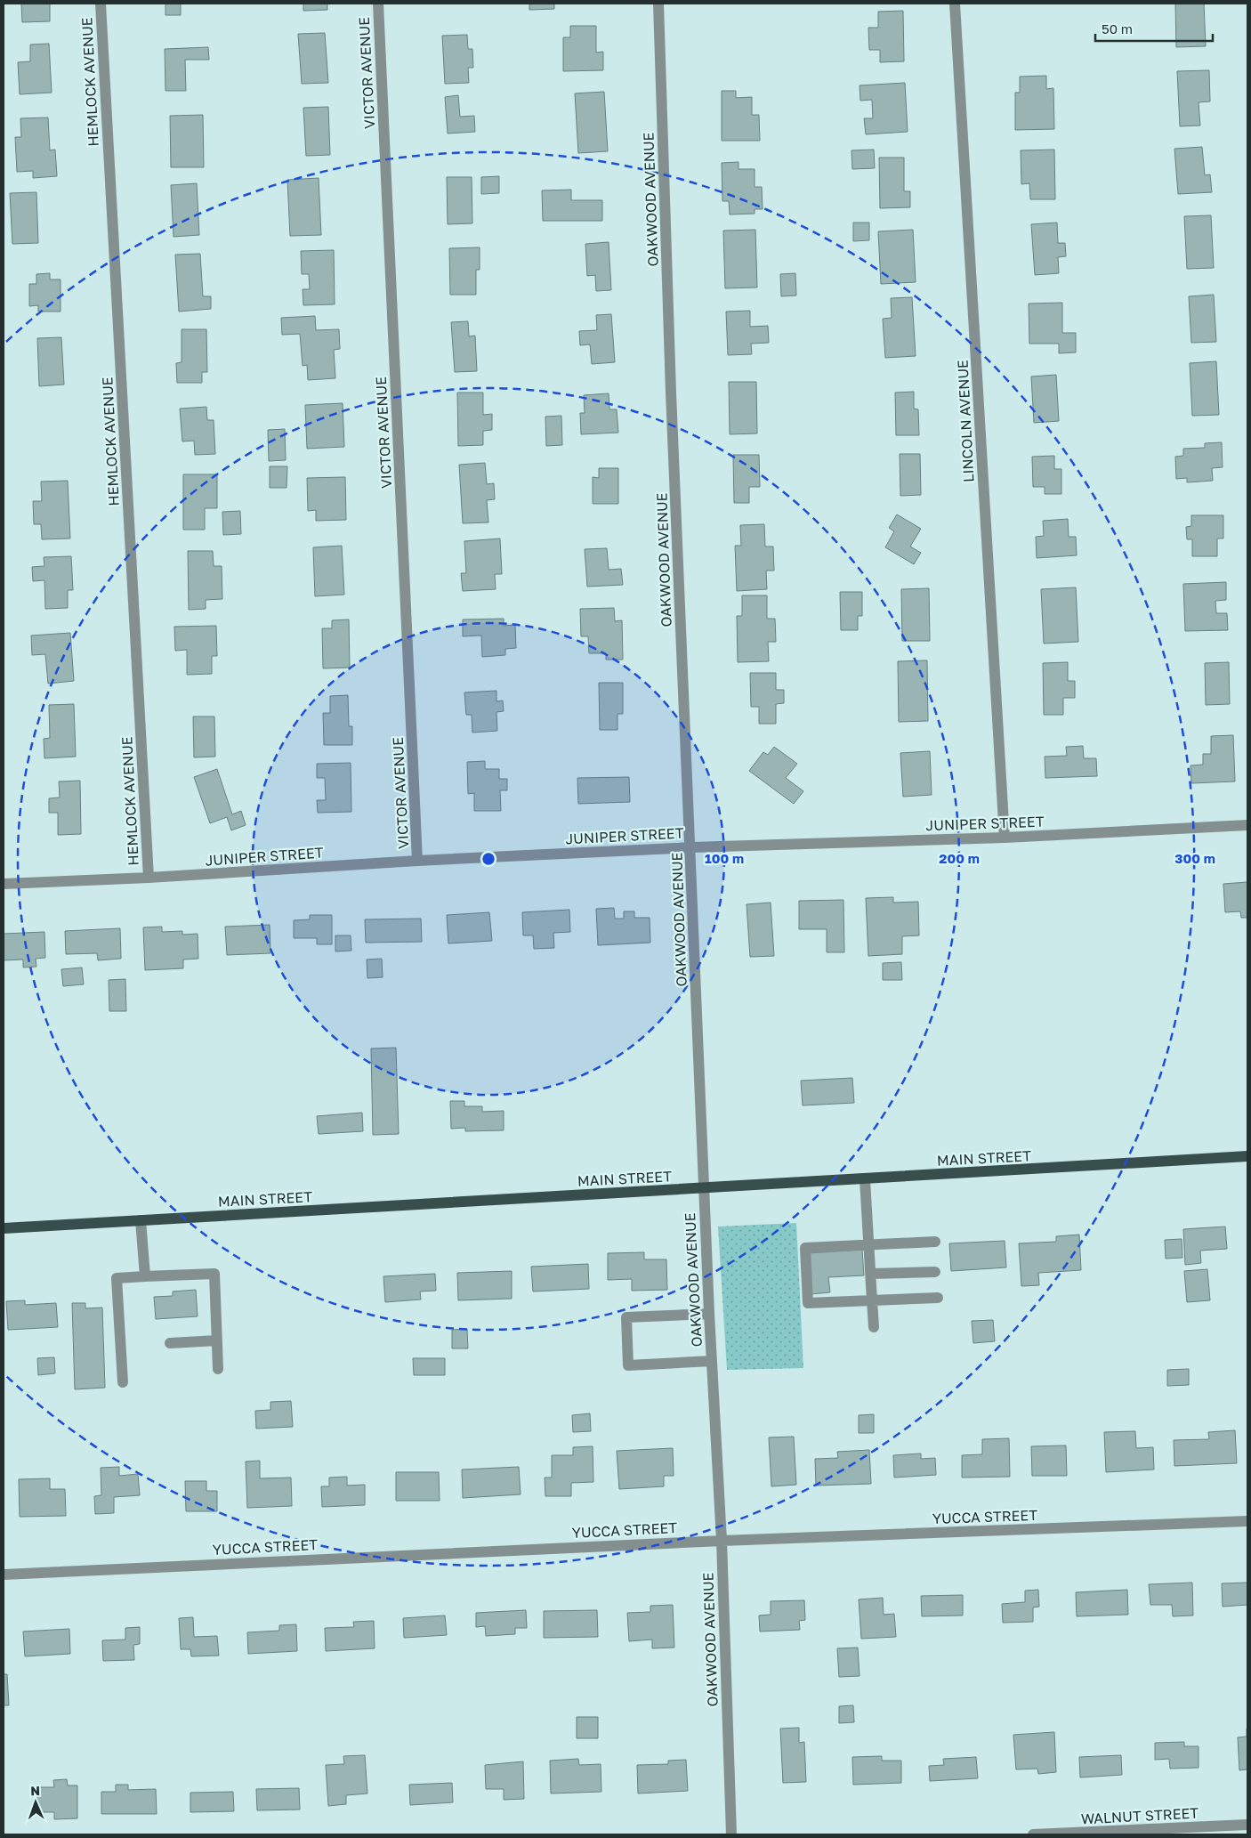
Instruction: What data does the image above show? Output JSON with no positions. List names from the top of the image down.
{
  "streets": {
    "main road": ["MAIN STREET"],
    "street": [
      "VICTOR AVENUE",
      "HEMLOCK AVENUE",
      "OAKWOOD AVENUE",
      "LINCOLN AVENUE",
      "JUNIPER STREET",
      "YUCCA STREET",
      "WALNUT STREET"
    ]
  },
  "crossings": [
    ["VICTOR AVENUE", "JUNIPER STREET"],
    ["HEMLOCK AVENUE", "JUNIPER STREET"],
    ["OAKWOOD AVENUE", "JUNIPER STREET"],
    ["OAKWOOD AVENUE", "MAIN STREET"],
    ["OAKWOOD AVENUE", "YUCCA STREET"],
    ["LINCOLN AVENUE", "JUNIPER STREET"]
  ],
  "scale_bar": "50 m",
  "north": "top",
  "rings": ["100 m", "200 m", "300 m"]
}
